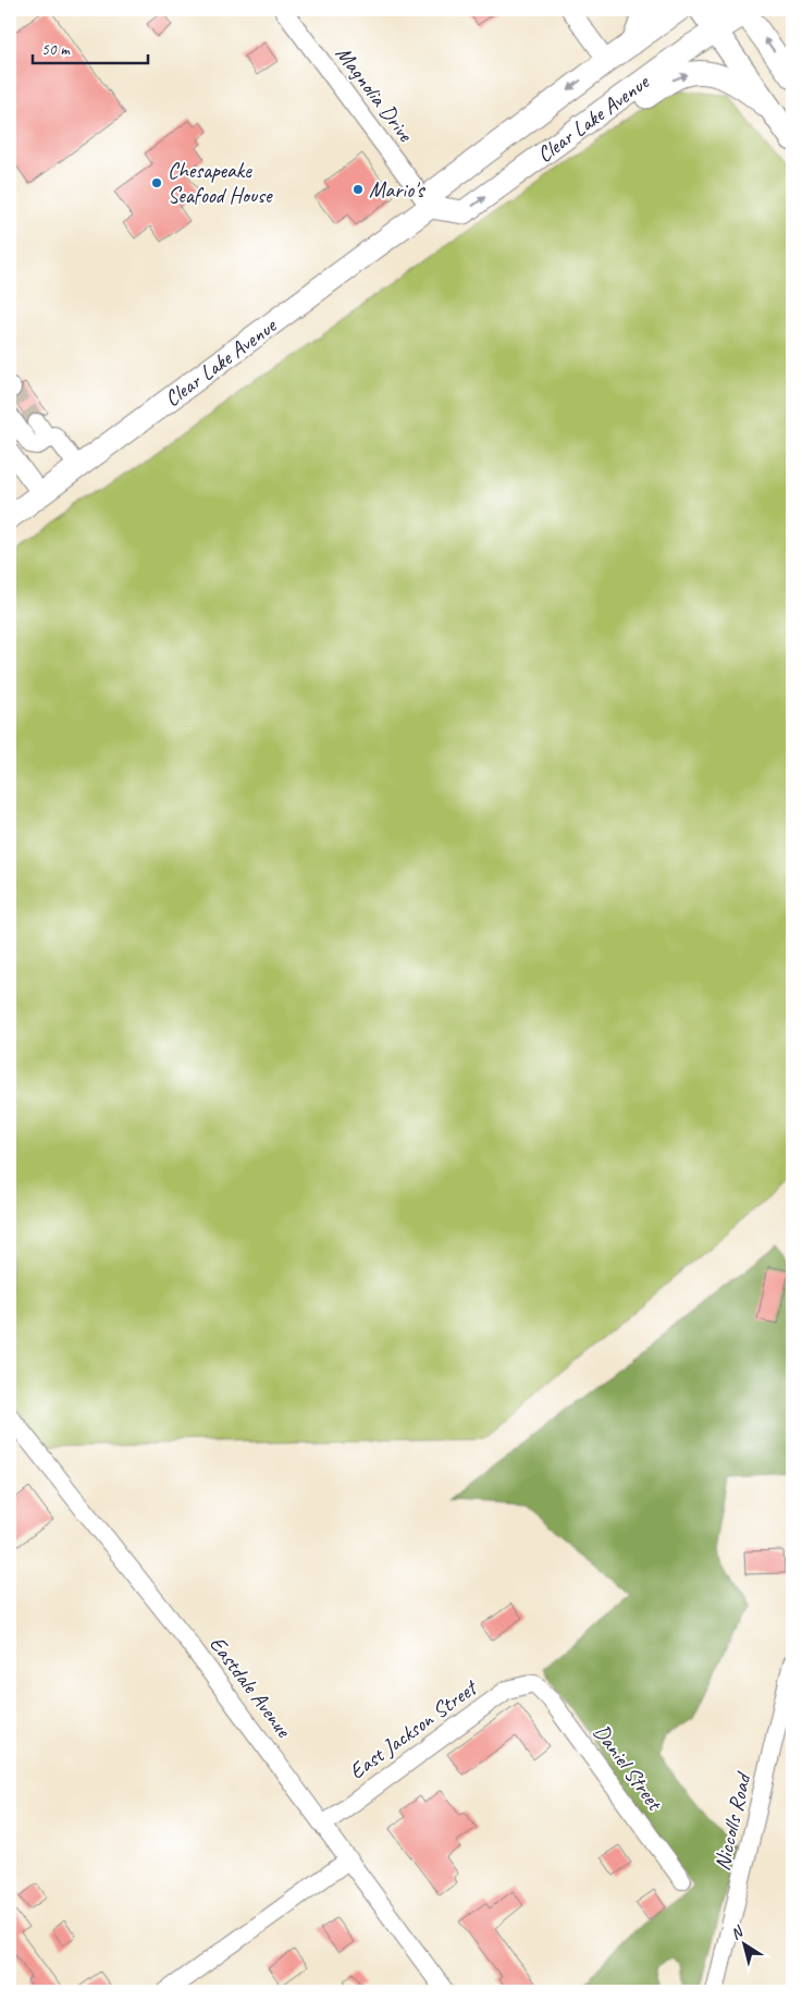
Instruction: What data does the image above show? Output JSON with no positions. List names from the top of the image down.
{
  "streets": {
    "main road": ["Clear Lake Avenue"],
    "street": [
      "Magnolia Drive",
      "Eastdale Avenue",
      "East Jackson Street",
      "Daniel Street",
      "Niccolls Road"
    ]
  },
  "crossings": [
    ["Magnolia Drive", "Clear Lake Avenue"],
    ["Eastdale Avenue", "East Jackson Street"],
    ["East Jackson Street", "Daniel Street"]
  ],
  "places": ["Chesapeake Seafood House", "Mario's"],
  "scale_bar": "50 m",
  "north": "top left"
}
